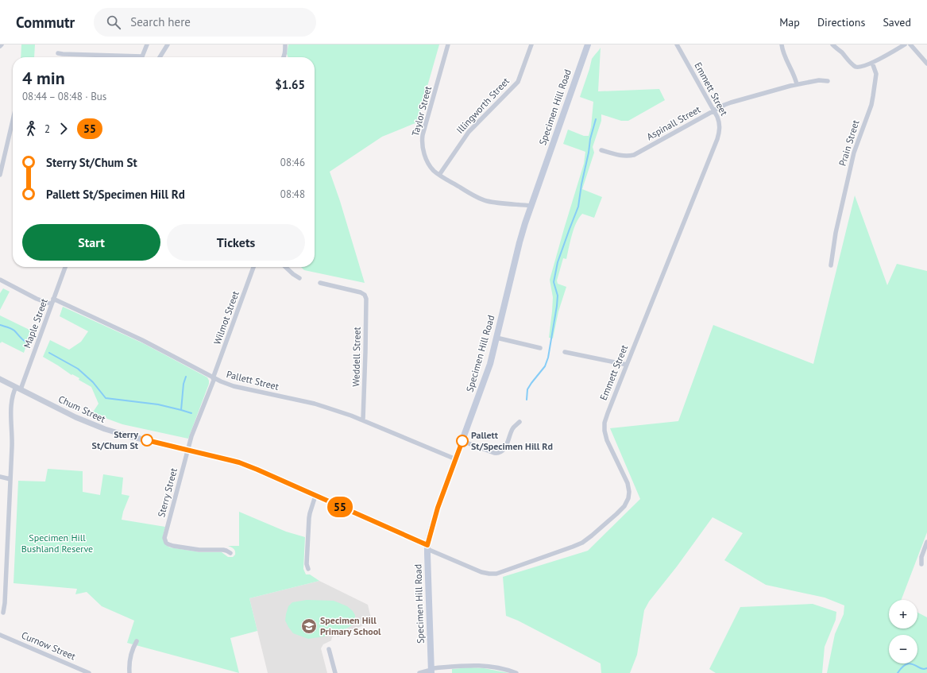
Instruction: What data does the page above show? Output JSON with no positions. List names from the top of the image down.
{
  "streets": {
    "main road": ["Specimen Hill Road"],
    "street": [
      "Emmett Street",
      "Illingworth Street",
      "Taylor Street",
      "Aspinall Street",
      "Prain Street",
      "Wilmot Street",
      "Maple Street",
      "Weddell Street",
      "Pallett Street",
      "Chum Street",
      "Sterry Street",
      "Curnow Street"
    ]
  },
  "crossings": [
    ["Emmett Street", "Specimen Hill Road"],
    ["Emmett Street", "Aspinall Street"],
    ["Emmett Street", "Chum Street"],
    ["Illingworth Street", "Taylor Street"],
    ["Specimen Hill Road", "Taylor Street"],
    ["Specimen Hill Road", "Pallett Street"],
    ["Specimen Hill Road", "Chum Street"],
    ["Wilmot Street", "Pallett Street"],
    ["Wilmot Street", "Chum Street"],
    ["Wilmot Street", "Sterry Street"],
    ["Maple Street", "Pallett Street"],
    ["Maple Street", "Chum Street"],
    ["Weddell Street", "Pallett Street"],
    ["Chum Street", "Sterry Street"]
  ],
  "parks": ["Specimen Hill Bushland Reserve"],
  "places": {
    "other": ["Sterry St/Chum St", "Pallett St/Specimen Hill Rd"],
    "school or university": ["Specimen Hill Primary School"]
  },
  "lines": ["bus line 55"],
  "page": {
    "header": "Commutr",
    "search": "Search here",
    "nav": ["Map", "Directions", "Saved"],
    "on_map": "55",
    "heading": ["4 min", "08:44 – 08:48 · Bus", "$1.65"],
    "legs": ["2", "55"],
    "list": [
      {
        "name": "Sterry St/Chum St",
        "value": "08:46"
      },
      {
        "name": "Pallett St/Specimen Hill Rd",
        "value": "08:48"
      }
    ],
    "buttons": ["Start", "Tickets"],
    "map_buttons": ["+", "−"]
  }
}
